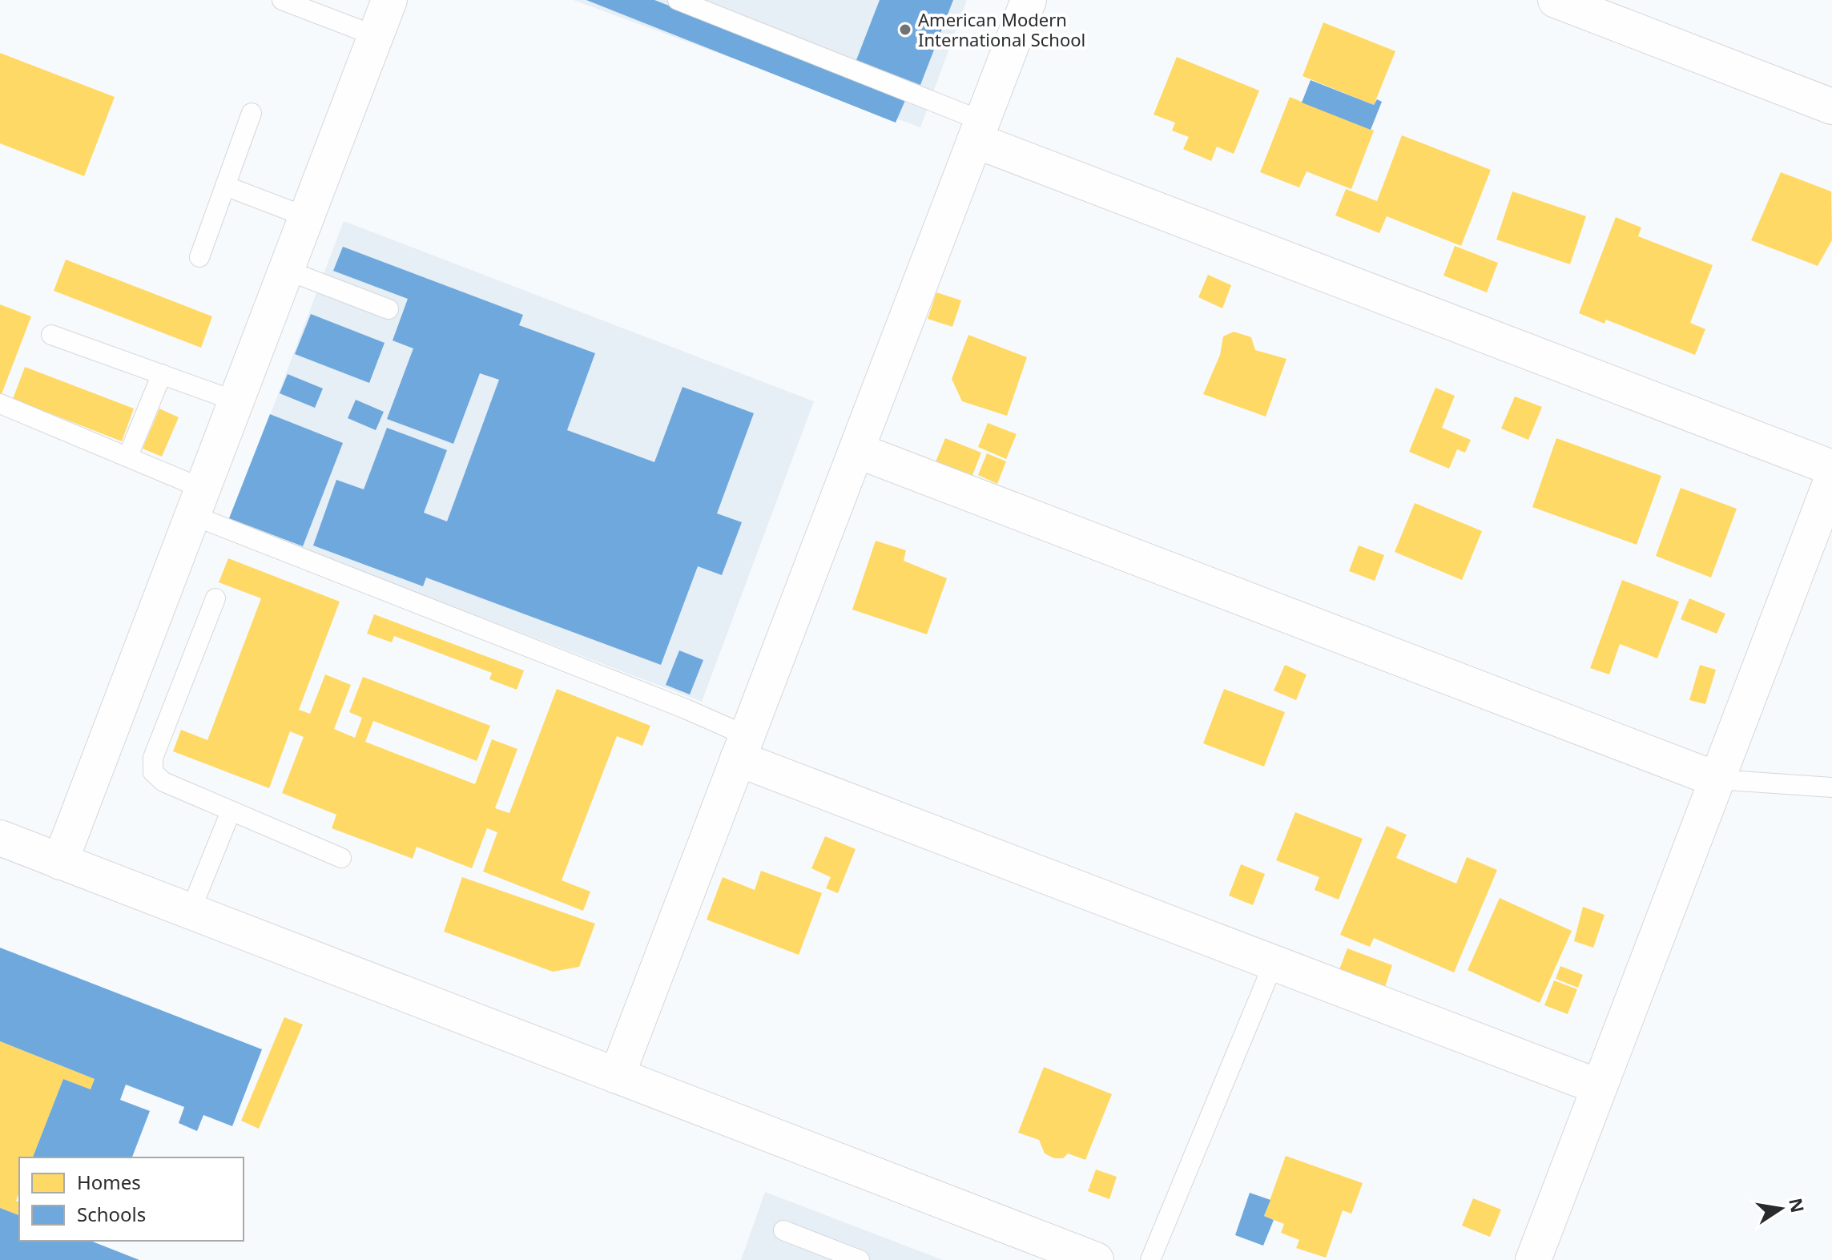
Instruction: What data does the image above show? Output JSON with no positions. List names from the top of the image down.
{
  "places": ["American Modern International School"],
  "legend": ["Homes", "Schools"],
  "north": "right"
}
